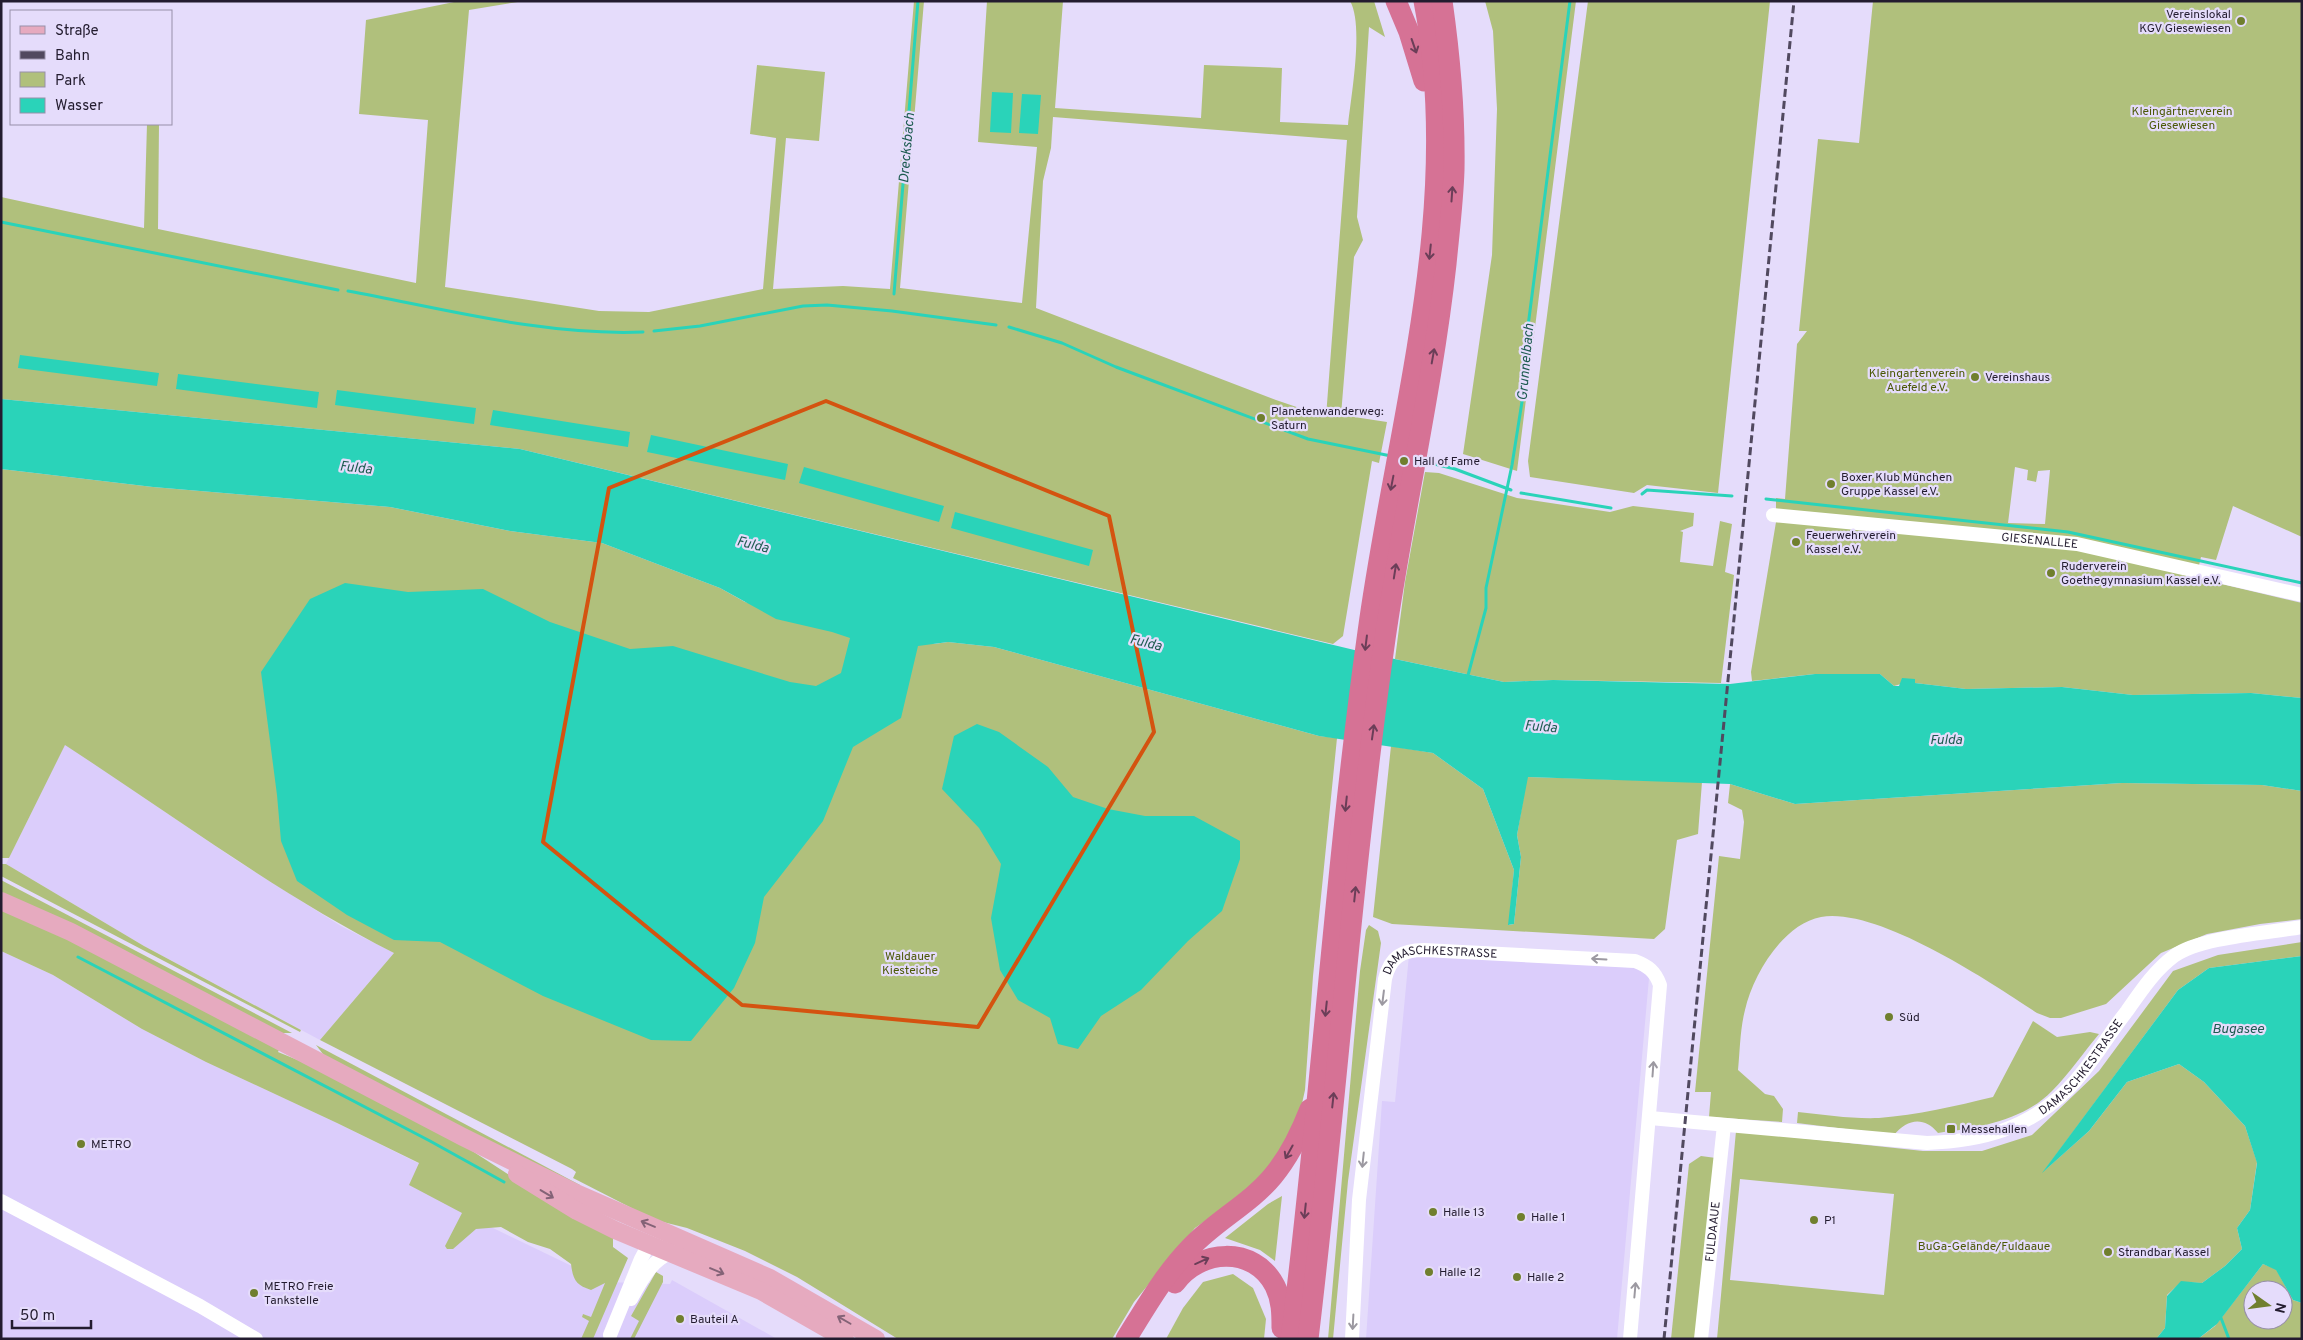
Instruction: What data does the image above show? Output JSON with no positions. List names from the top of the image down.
{
  "streets": {
    "street": ["GIESENALLEE", "DAMASCHKESTRASSE", "FULDAAUE"]
  },
  "crossings": [
    ["DAMASCHKESTRASSE", "FULDAAUE"]
  ],
  "water": [
    "Drecksbach",
    "Grunnelbach",
    "Fulda",
    "Bugasee"
  ],
  "parks": [
    "Kleingärtnerverein Giesewiesen",
    "Kleingartenverein Auefeld e.V.",
    "Waldauer Kiesteiche",
    "BuGa-Gelände/Fuldaaue"
  ],
  "places": {
    "other": [
      "Vereinslokal KGV Giesewiesen",
      "Vereinshaus",
      "Planetenwanderweg: Saturn",
      "Hall of Fame",
      "Boxer Klub München Gruppe Kassel e.V.",
      "Feuerwehrverein Kassel e.V.",
      "Ruderverein Goethegymnasium Kassel e.V.",
      "Süd",
      "METRO",
      "Halle 13",
      "Halle 1",
      "P1",
      "Strandbar Kassel",
      "Halle 12",
      "Halle 2",
      "METRO Freie Tankstelle",
      "Bauteil A"
    ],
    "transit": ["Messehallen"]
  },
  "legend": [
    "Straße",
    "Bahn",
    "Park",
    "Wasser"
  ],
  "scale_bar": "50 m",
  "north": "right"
}
